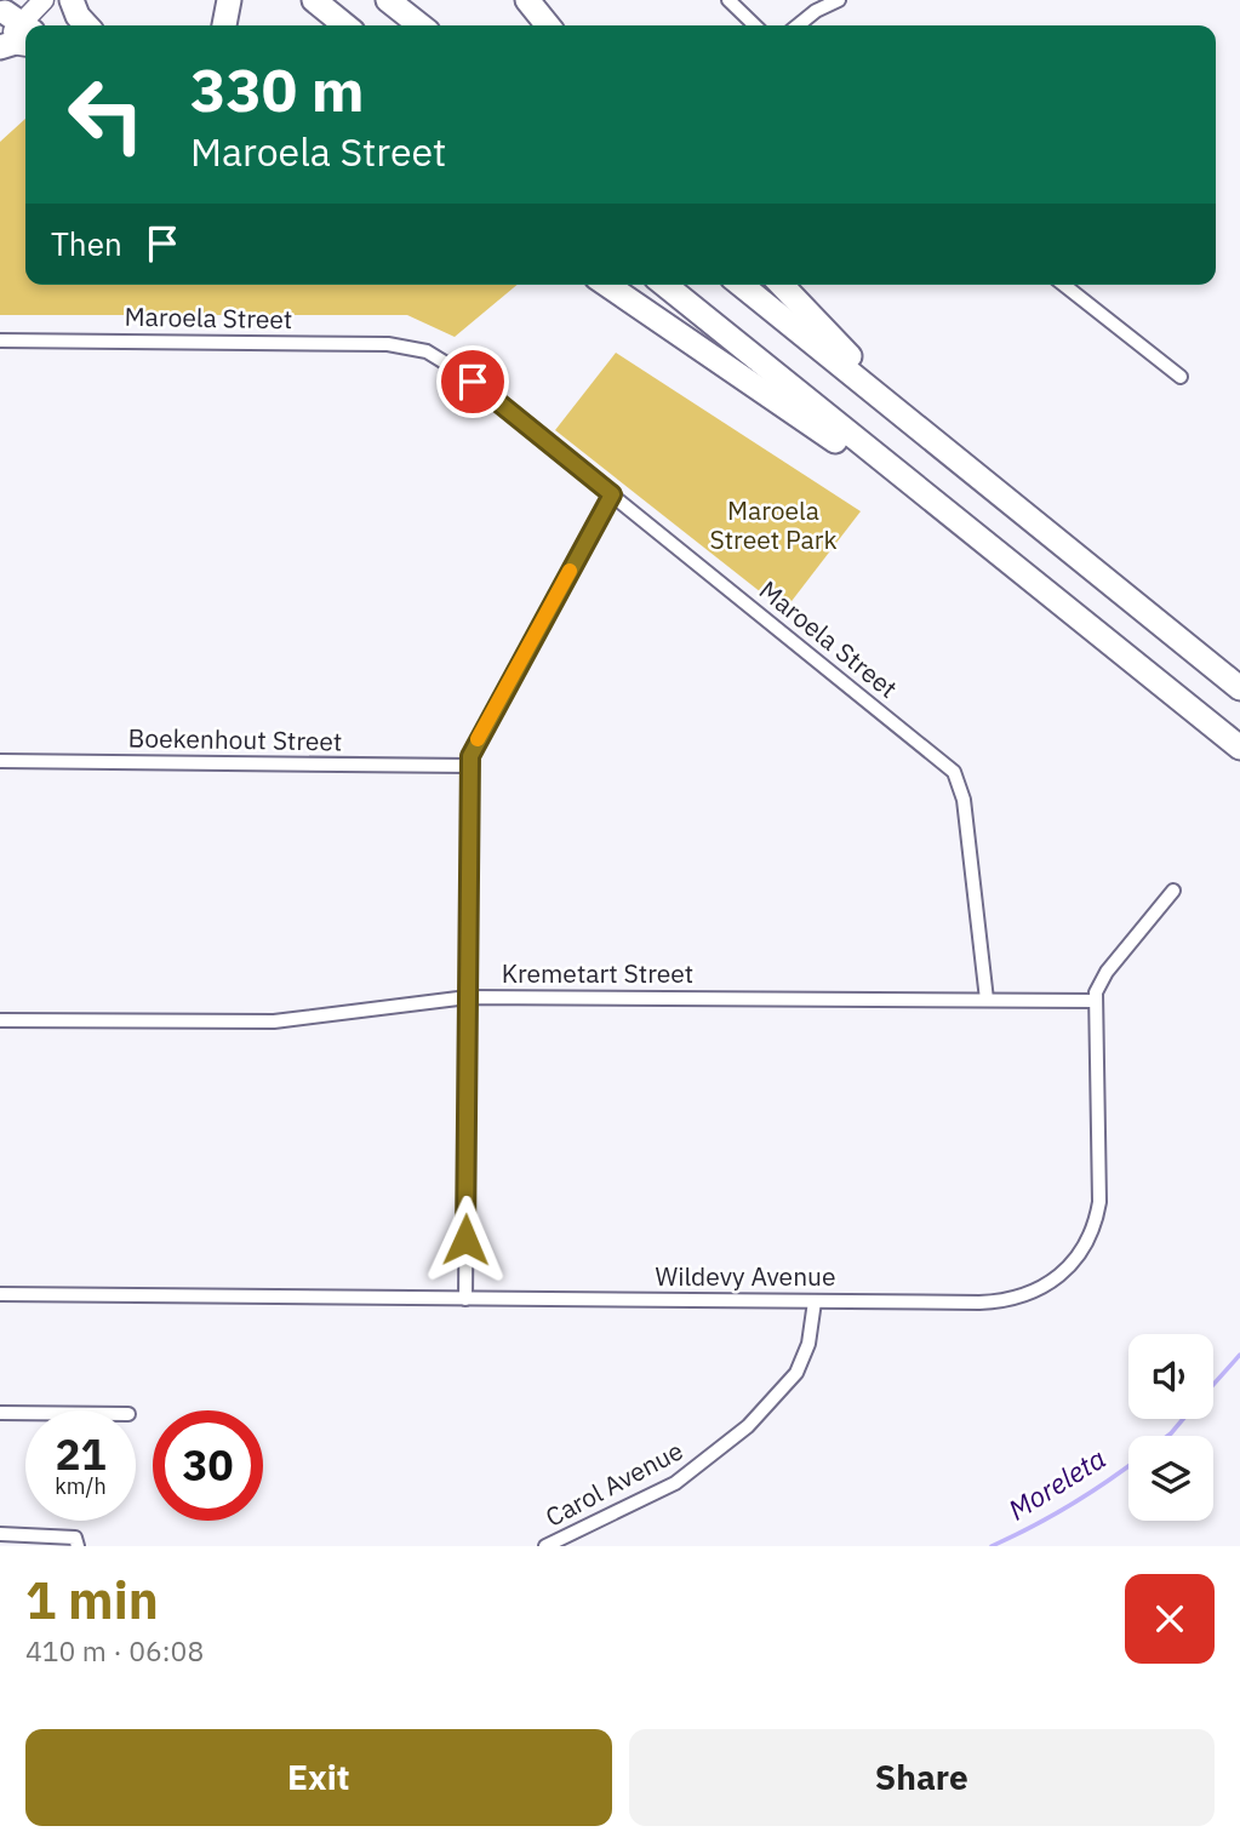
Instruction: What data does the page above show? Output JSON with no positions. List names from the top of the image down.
{
  "streets": {
    "street": [
      "Maroela Street",
      "Boekenhout Street",
      "Kremetart Street",
      "Wildevy Avenue",
      "Carol Avenue"
    ]
  },
  "crossings": [
    ["Maroela Street", "Kremetart Street"],
    ["Kremetart Street", "Wildevy Avenue"],
    ["Wildevy Avenue", "Carol Avenue"]
  ],
  "water": ["Moreleta"],
  "parks": ["Maroela Street Park"],
  "page": {
    "turn": ["330 m", "Maroela Street"],
    "then": "Then",
    "speed": "21 km/h",
    "limit": "30",
    "heading": ["1 min", "410 m · 06:08"],
    "buttons": ["Exit", "Share"]
  }
}
